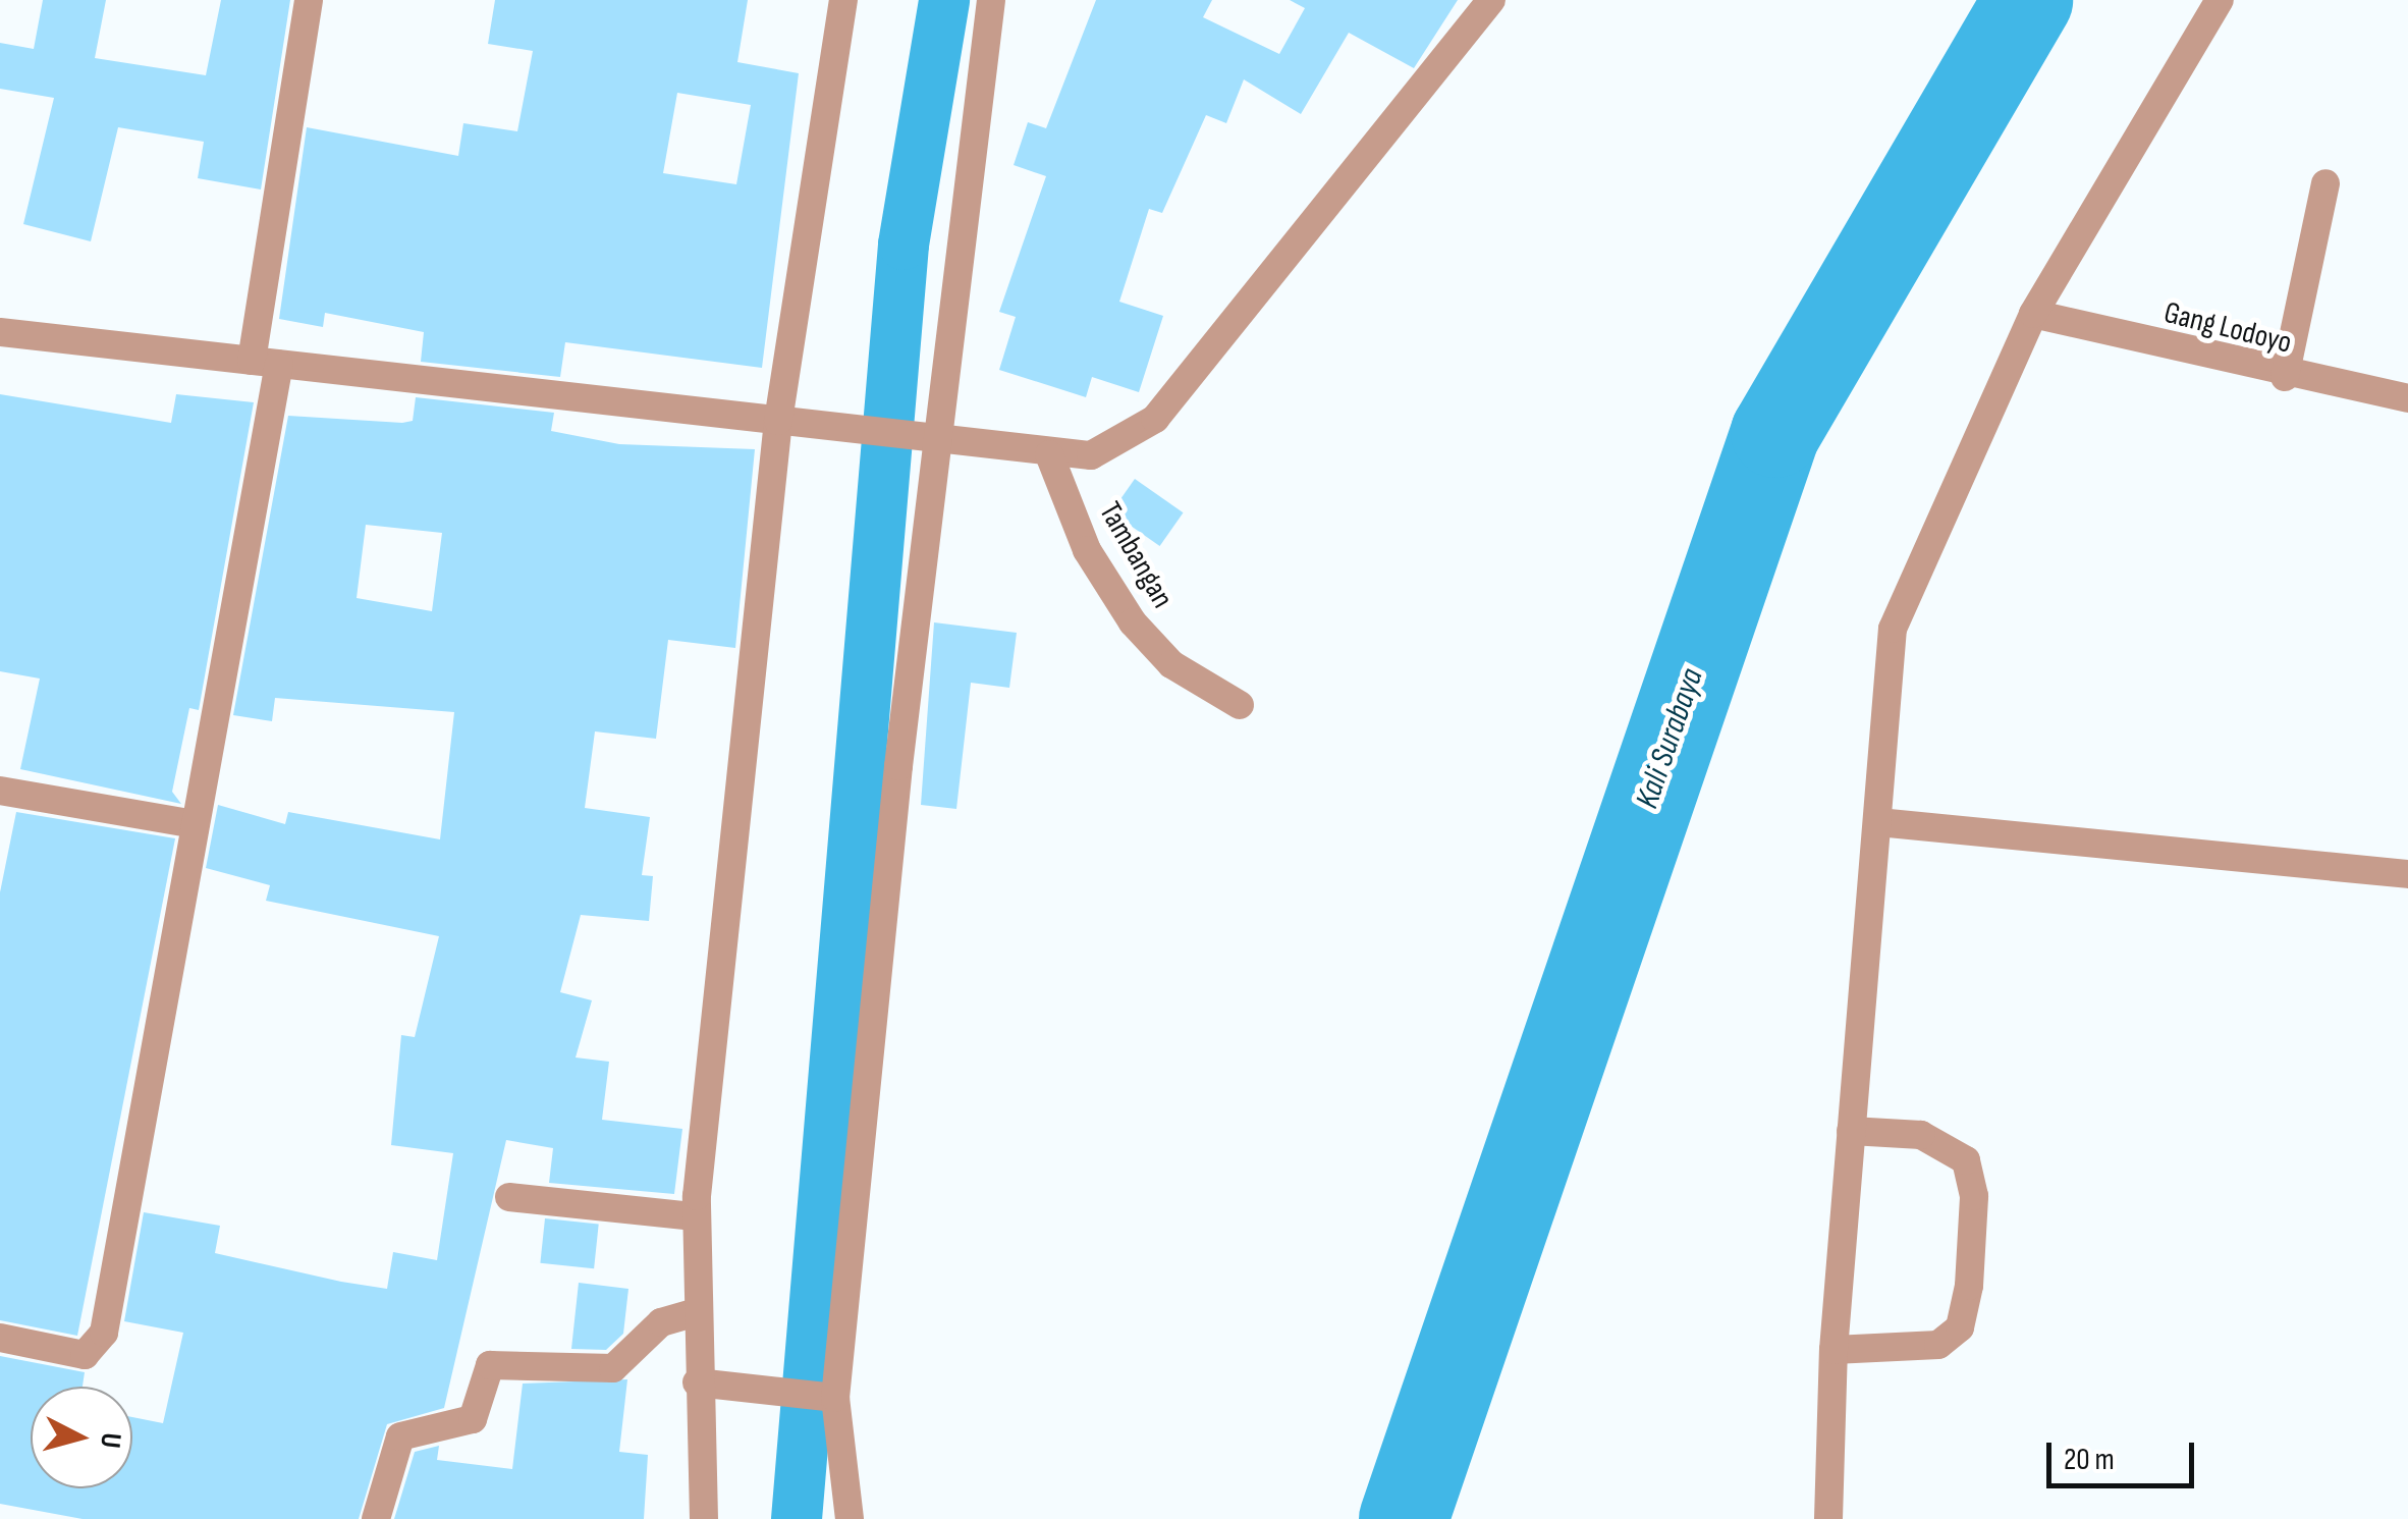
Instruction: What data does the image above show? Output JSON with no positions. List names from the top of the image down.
{
  "streets": {
    "street": ["Gang Lodoyo", "Tambangan"]
  },
  "water": ["Kali Surabaya"],
  "scale_bar": "20 m",
  "north": "right"
}
